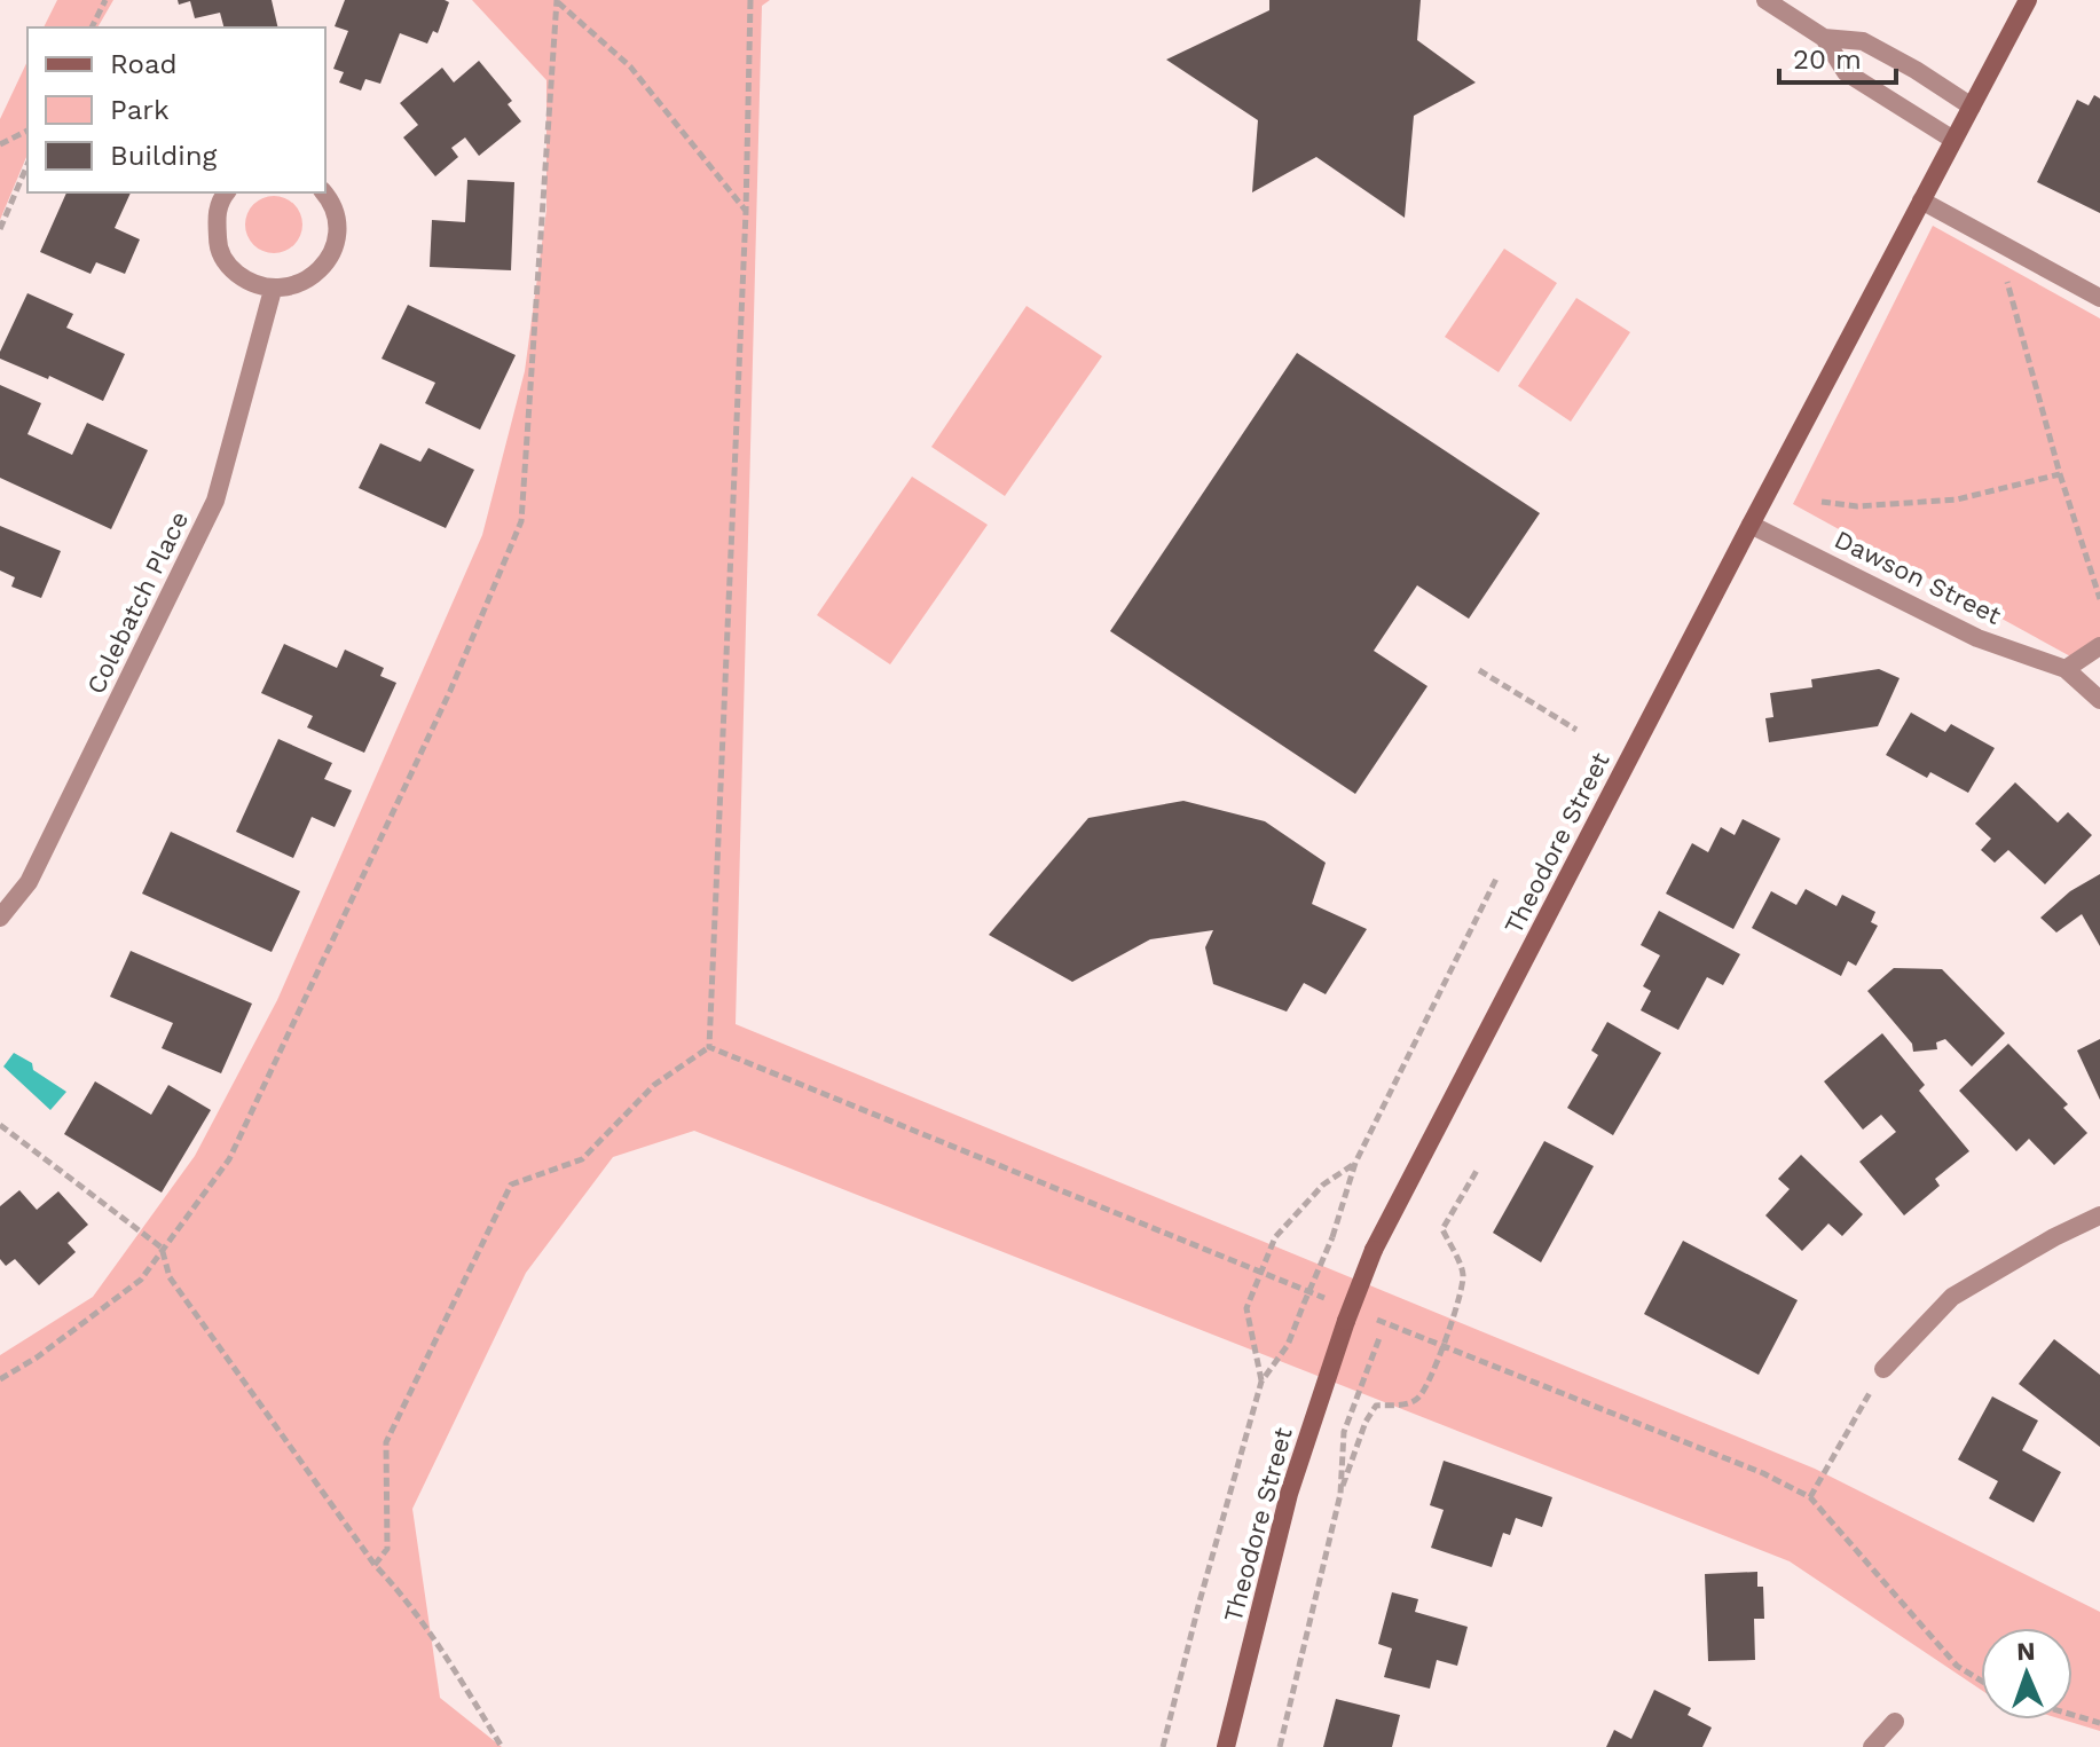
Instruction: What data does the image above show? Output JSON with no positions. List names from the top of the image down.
{
  "streets": {
    "main road": ["Theodore Street"],
    "street": ["Dawson Street", "Colebatch Place"]
  },
  "crossings": [
    ["Dawson Street", "Theodore Street"]
  ],
  "legend": ["Road", "Park", "Building"],
  "scale_bar": "20 m",
  "north": "top"
}
